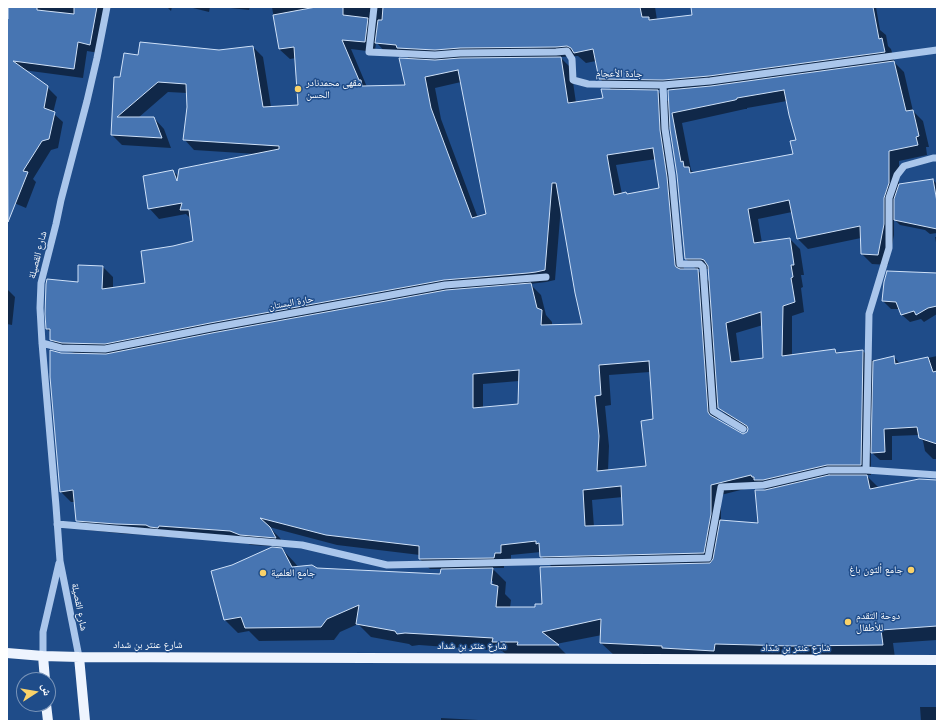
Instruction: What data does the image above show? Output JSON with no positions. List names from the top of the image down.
{
  "streets": {
    "main road": ["شارع عنتر بن شداد"],
    "street": ["جادة الأعجام", "شارع القصيلة", "حارة البستان"]
  },
  "crossings": [
    ["شارع القصيلة", "حارة البستان"],
    ["شارع القصيلة", "شارع عنتر بن شداد"]
  ],
  "places": [
    "مقهى محمدنادر الحسن",
    "جامع ألتون باغ",
    "جامع العلمية",
    "دوحة التقدم للأطفال"
  ],
  "north": "right"
}
